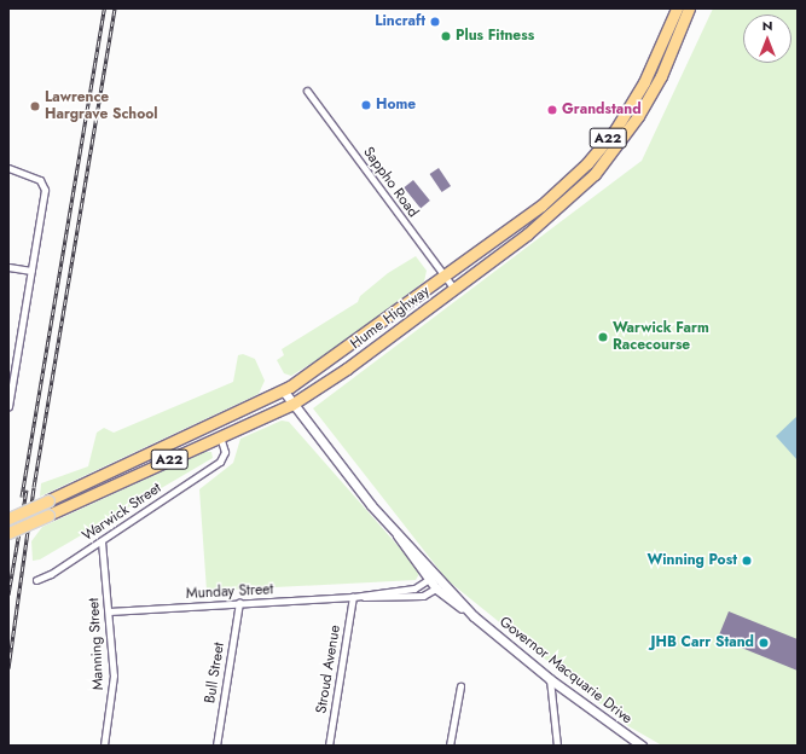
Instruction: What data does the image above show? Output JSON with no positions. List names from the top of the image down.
{
  "streets": {
    "highway": ["A22", "Hume Highway"],
    "main road": ["Governor Macquarie Drive"],
    "street": [
      "Sappho Road",
      "Warwick Street",
      "Munday Street",
      "Manning Street",
      "Stroud Avenue",
      "Bull Street"
    ]
  },
  "crossings": [
    ["Sappho Road", "Hume Highway"],
    ["Hume Highway", "Warwick Street"],
    ["Hume Highway", "Governor Macquarie Drive"],
    ["Warwick Street", "Manning Street"],
    ["Munday Street", "Manning Street"],
    ["Munday Street", "Stroud Avenue"],
    ["Munday Street", "Governor Macquarie Drive"],
    ["Munday Street", "Bull Street"]
  ],
  "places": [
    "Lincraft",
    "Plus Fitness",
    "Home",
    "Lawrence Hargrave School",
    "Grandstand",
    "Warwick Farm Racecourse",
    "Winning Post",
    "JHB Carr Stand"
  ],
  "north": "top"
}
